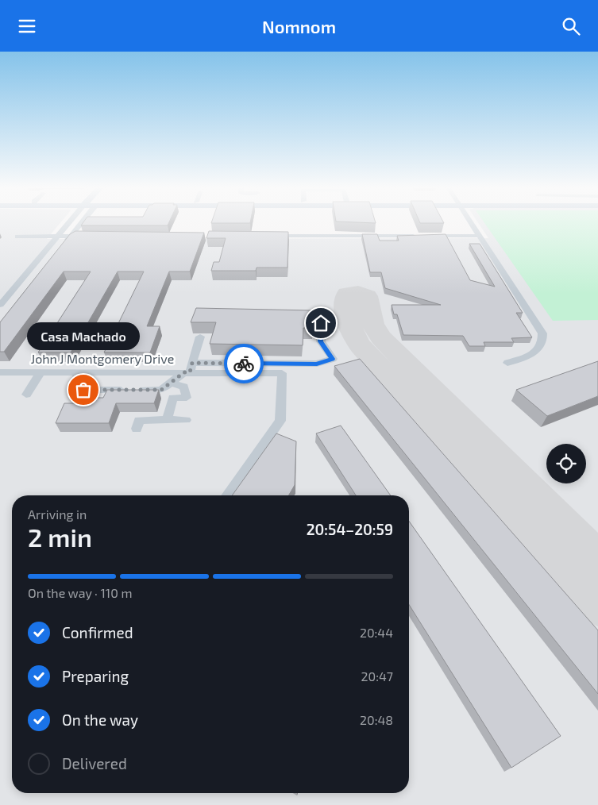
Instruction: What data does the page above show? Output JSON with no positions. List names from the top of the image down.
{
  "streets": {
    "street": ["John J Montgomery Drive"]
  },
  "places": ["Casa Machado"],
  "page": {
    "header": "Nomnom",
    "bubble": "Casa Machado",
    "heading": ["2 min", "Arriving in", "20:54–20:59"],
    "bar": "On the way · 110 m",
    "list": [
      ["Confirmed", "20:44"],
      ["Preparing", "20:47"],
      ["On the way", "20:48"],
      "Delivered"
    ]
  }
}
